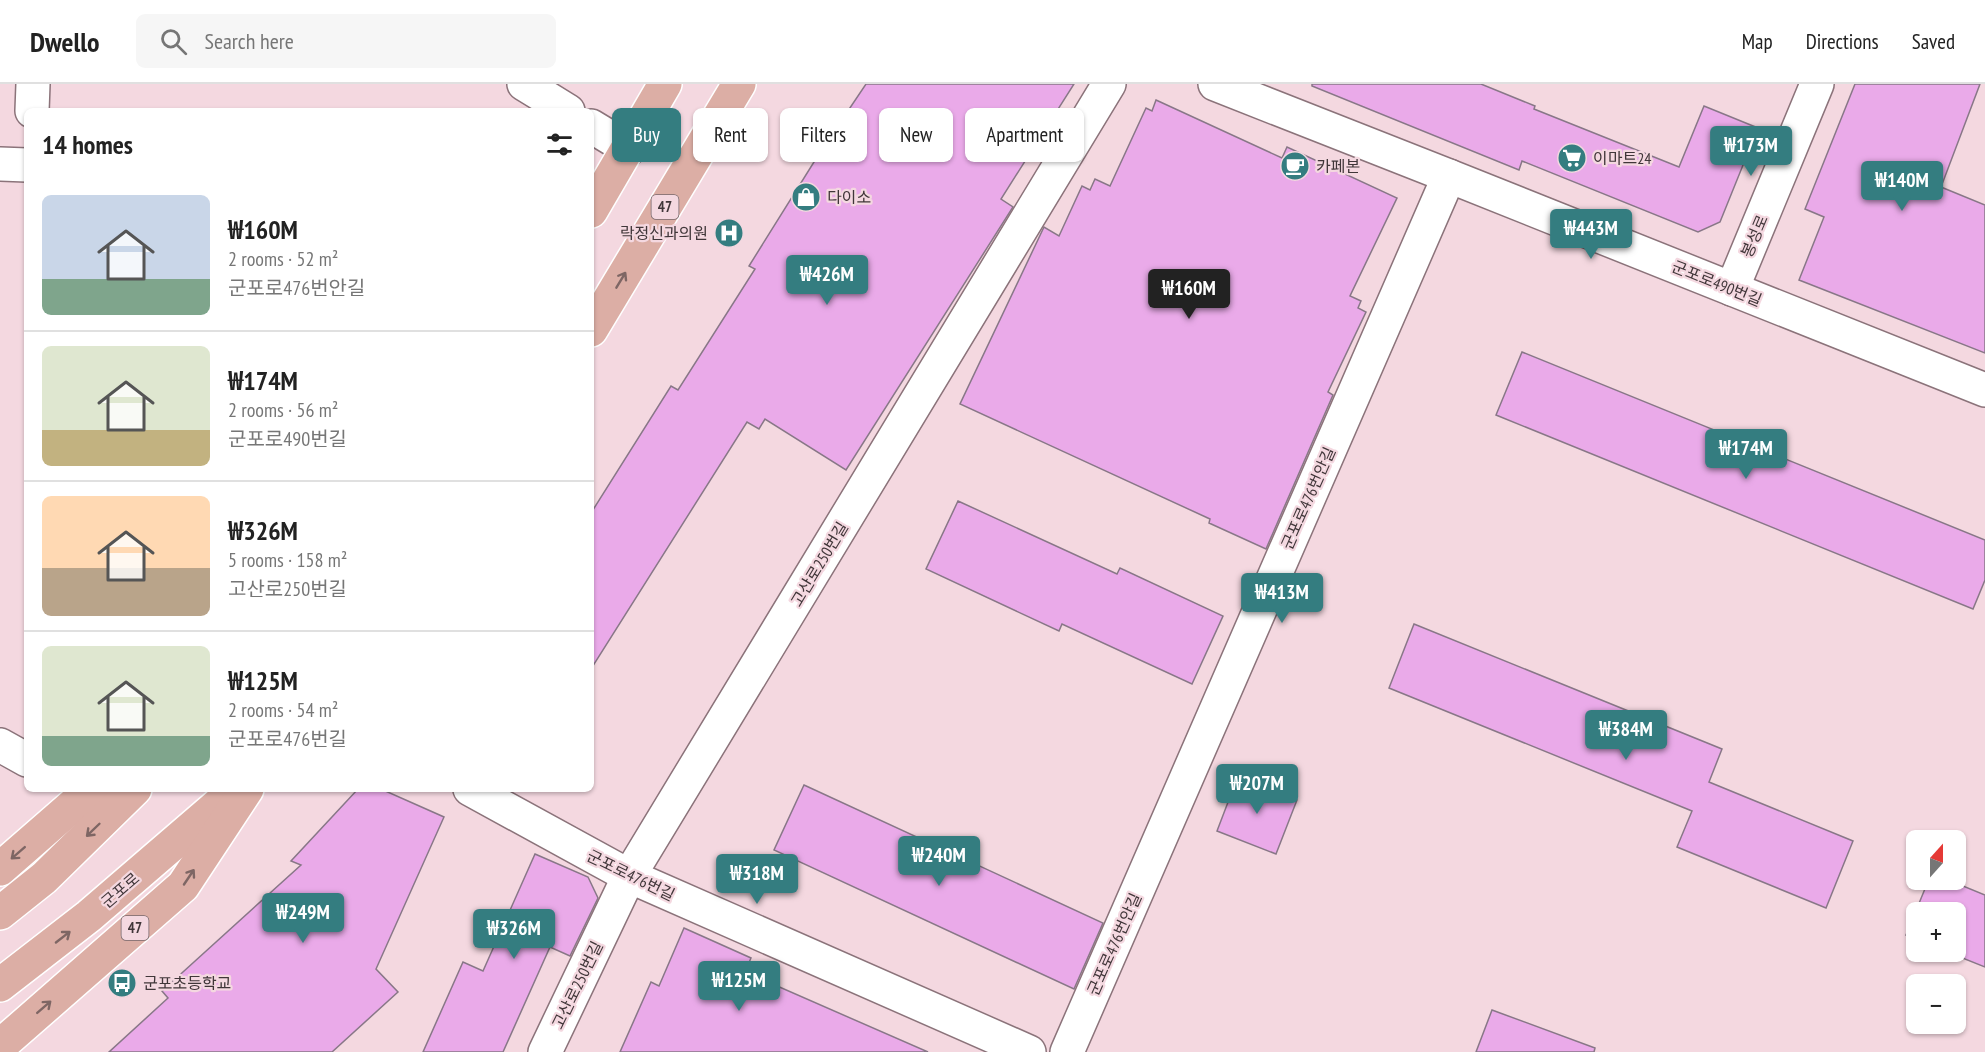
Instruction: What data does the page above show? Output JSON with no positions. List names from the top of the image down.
{
  "streets": {
    "main road": ["47", "군포로"],
    "street": [
      "봉성로",
      "군포로490번길",
      "군포로476번안길",
      "고산로250번길",
      "군포로476번길"
    ]
  },
  "crossings": [
    ["봉성로", "군포로490번길"],
    ["군포로490번길", "군포로476번안길"],
    ["고산로250번길", "군포로476번길"]
  ],
  "places": {
    "supermarket": ["이마트24"],
    "cafe": ["카페본"],
    "shop": ["다이소"],
    "hospital": ["락정신과의원"],
    "bus stop": ["군포초등학교"]
  },
  "north": "top",
  "page": {
    "header": "Dwello",
    "search": "Search here",
    "nav": ["Map", "Directions", "Saved"],
    "chip": [
      "Buy",
      "Rent",
      "Filters",
      "New",
      "Apartment"
    ],
    "heading": "14 homes",
    "price": [
      "₩173M",
      "₩140M",
      "₩443M",
      "₩426M",
      "₩160M",
      "₩174M",
      "₩413M",
      "₩384M",
      "₩207M",
      "₩240M",
      "₩318M",
      "₩249M",
      "₩326M",
      "₩125M"
    ],
    "list": [
      {
        "name": "₩160M",
        "note": "2 rooms · 52 m² · 군포로476번안길"
      },
      {
        "name": "₩174M",
        "note": "2 rooms · 56 m² · 군포로490번길"
      },
      {
        "name": "₩326M",
        "note": "5 rooms · 158 m² · 고산로250번길"
      },
      {
        "name": "₩125M",
        "note": "2 rooms · 54 m² · 군포로476번길"
      }
    ],
    "map_buttons": ["+", "−"]
  }
}
